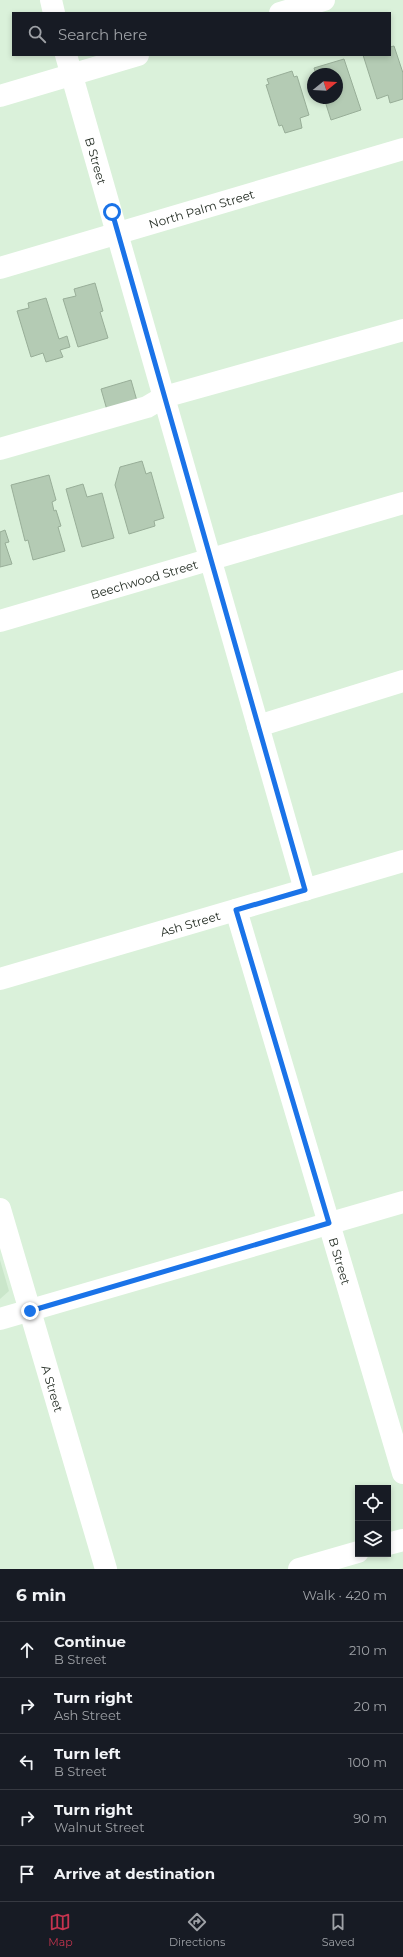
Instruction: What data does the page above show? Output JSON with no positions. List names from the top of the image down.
{
  "streets": {
    "street": [
      "B Street",
      "North Palm Street",
      "Beechwood Street",
      "Ash Street",
      "A Street"
    ]
  },
  "crossings": [
    ["B Street", "North Palm Street"],
    ["B Street", "Beechwood Street"],
    ["B Street", "Ash Street"]
  ],
  "north": "right",
  "page": {
    "search": "Search here",
    "heading": ["6 min", "Walk · 420 m"],
    "list": [
      ["Continue", "B Street", "210 m"],
      ["Turn right", "Ash Street", "20 m"],
      ["Turn left", "B Street", "100 m"],
      ["Turn right", "Walnut Street", "90 m"],
      "Arrive at destination"
    ],
    "nav": ["Map", "Directions", "Saved"]
  }
}
